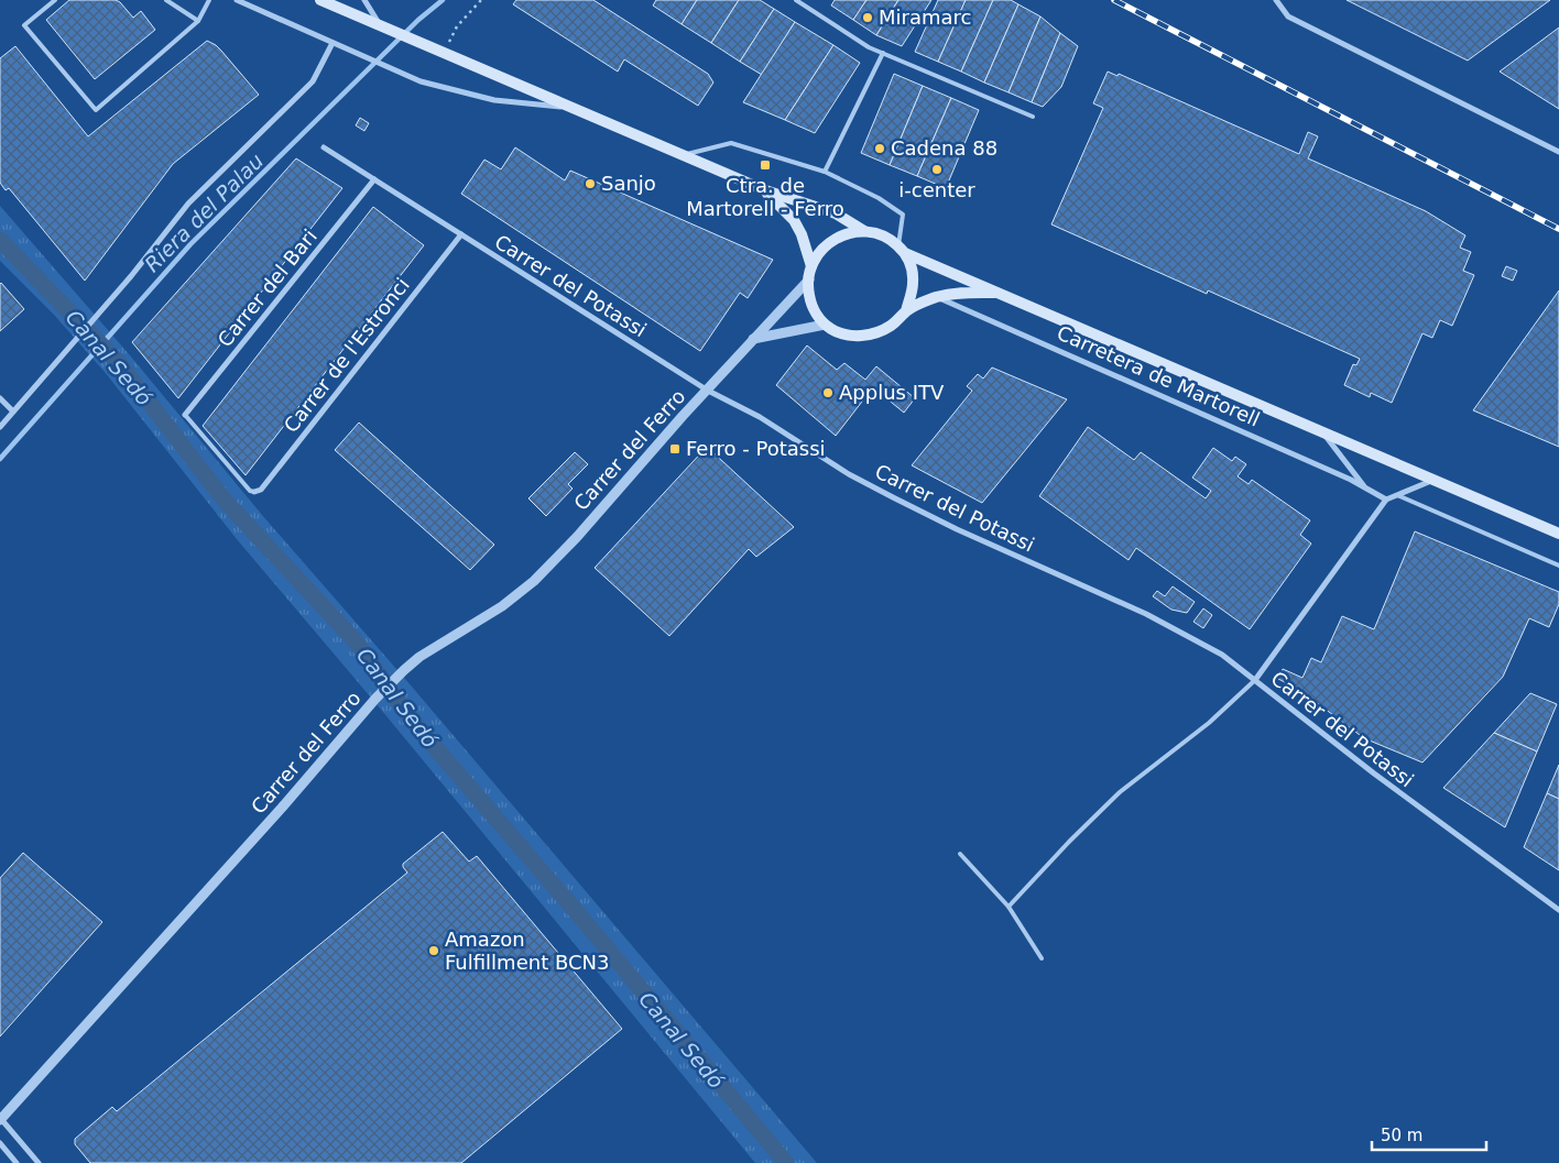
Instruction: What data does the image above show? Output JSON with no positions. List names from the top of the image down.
{
  "streets": {
    "main road": ["Carretera de Martorell"],
    "street": [
      "Carrer del Potassi",
      "Carrer del Bari",
      "Carrer de l'Estronci",
      "Carrer del Ferro"
    ]
  },
  "crossings": [
    ["Carrer del Potassi", "Carrer del Bari"],
    ["Carrer del Potassi", "Carrer de l'Estronci"],
    ["Carrer del Potassi", "Carrer del Ferro"],
    ["Carretera de Martorell", "Carrer del Ferro"]
  ],
  "water": ["Riera del Palau", "Canal Sedó"],
  "places": {
    "other": [
      "Miramarc",
      "Cadena 88",
      "i-center",
      "Sanjo",
      "Applus ITV",
      "Amazon Fulfillment BCN3"
    ],
    "transit": ["Ctra. de Martorell - Ferro", "Ferro - Potassi"]
  },
  "scale_bar": "50 m"
}
